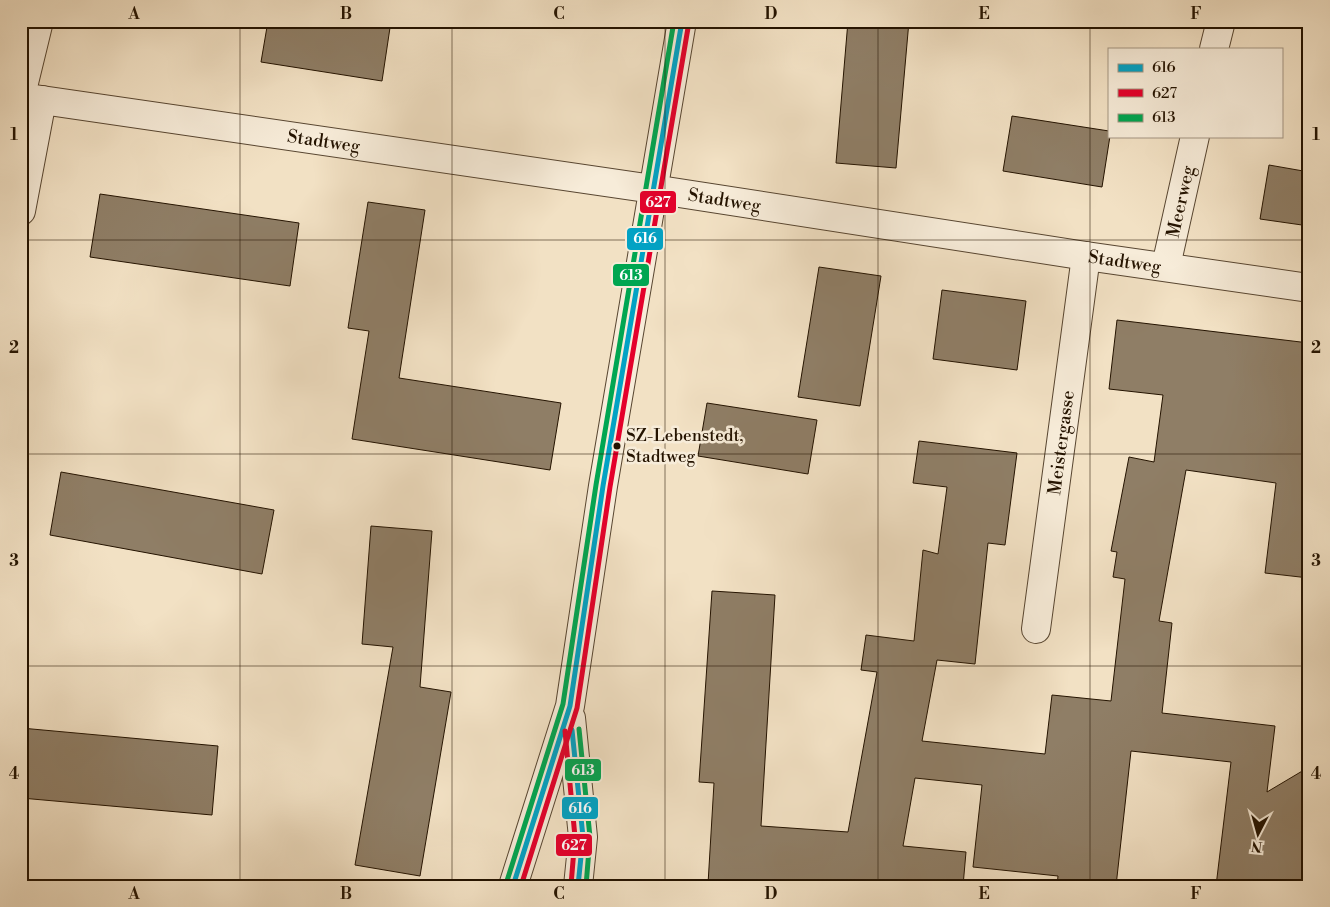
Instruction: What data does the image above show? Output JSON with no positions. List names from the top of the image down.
{
  "streets": {
    "street": ["Stadtweg", "Meerweg", "Meistergasse"]
  },
  "crossings": [
    ["Stadtweg", "Meerweg"],
    ["Stadtweg", "Meistergasse"]
  ],
  "places": ["SZ-Lebenstedt, Stadtweg"],
  "lines": ["transit line 616", "transit line 613", "transit line 627"],
  "legend": ["616", "627", "613"],
  "north": "bottom",
  "grid": {
    "columns": [
      "A",
      "B",
      "C",
      "D",
      "E",
      "F"
    ],
    "rows": [
      "1",
      "2",
      "3",
      "4"
    ]
  }
}
